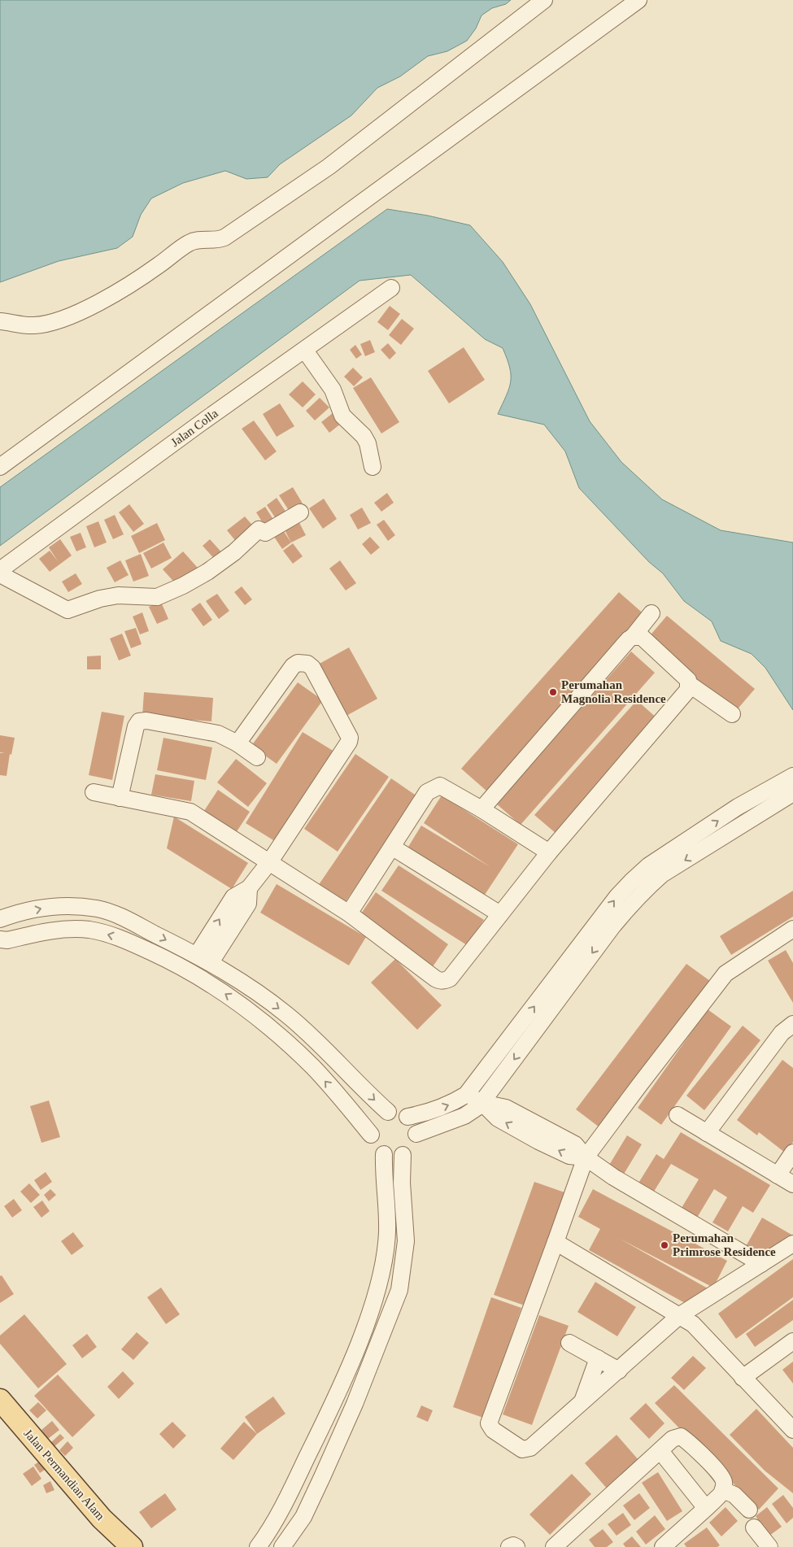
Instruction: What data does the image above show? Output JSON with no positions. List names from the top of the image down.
{
  "streets": {
    "main road": ["Jalan Permandian Alam"],
    "street": ["Jalan Colla"]
  },
  "places": ["Perumahan Magnolia Residence", "Perumahan Primrose Residence"]
}
